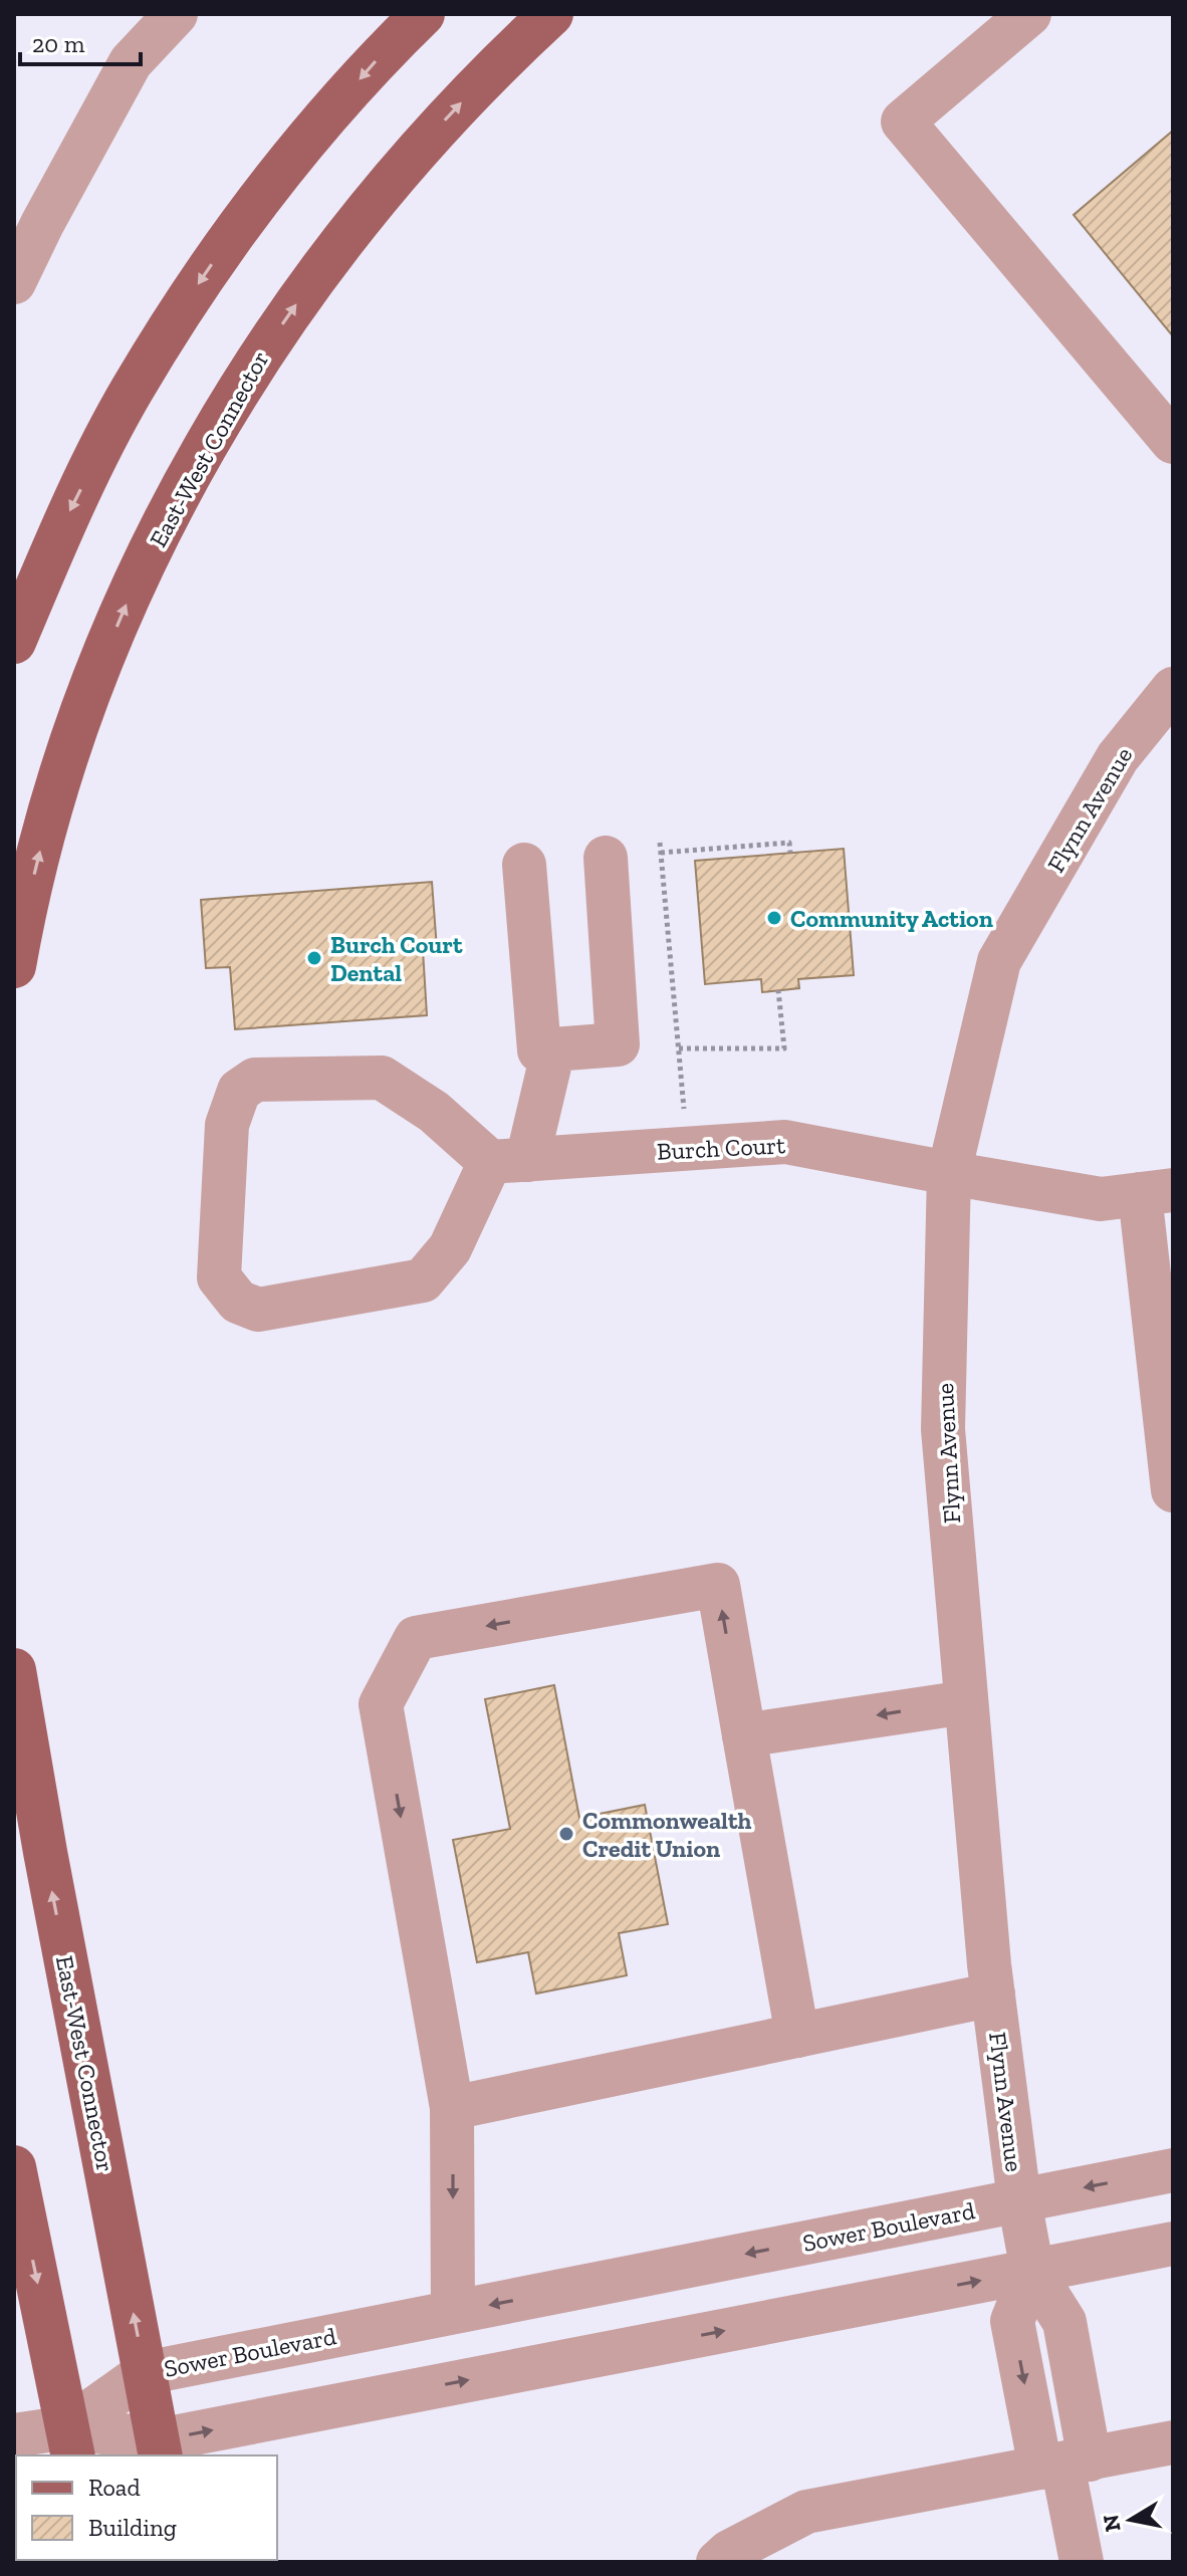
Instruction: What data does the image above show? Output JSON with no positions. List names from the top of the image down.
{
  "streets": {
    "main road": ["East-West Connector"],
    "street": ["Flynn Avenue", "Burch Court", "Sower Boulevard"]
  },
  "crossings": [
    ["East-West Connector", "Sower Boulevard"],
    ["Flynn Avenue", "Burch Court"],
    ["Flynn Avenue", "Sower Boulevard"]
  ],
  "places": ["Community Action", "Burch Court Dental", "Commonwealth Credit Union"],
  "legend": ["Road", "Building"],
  "scale_bar": "20 m",
  "north": "left"
}
